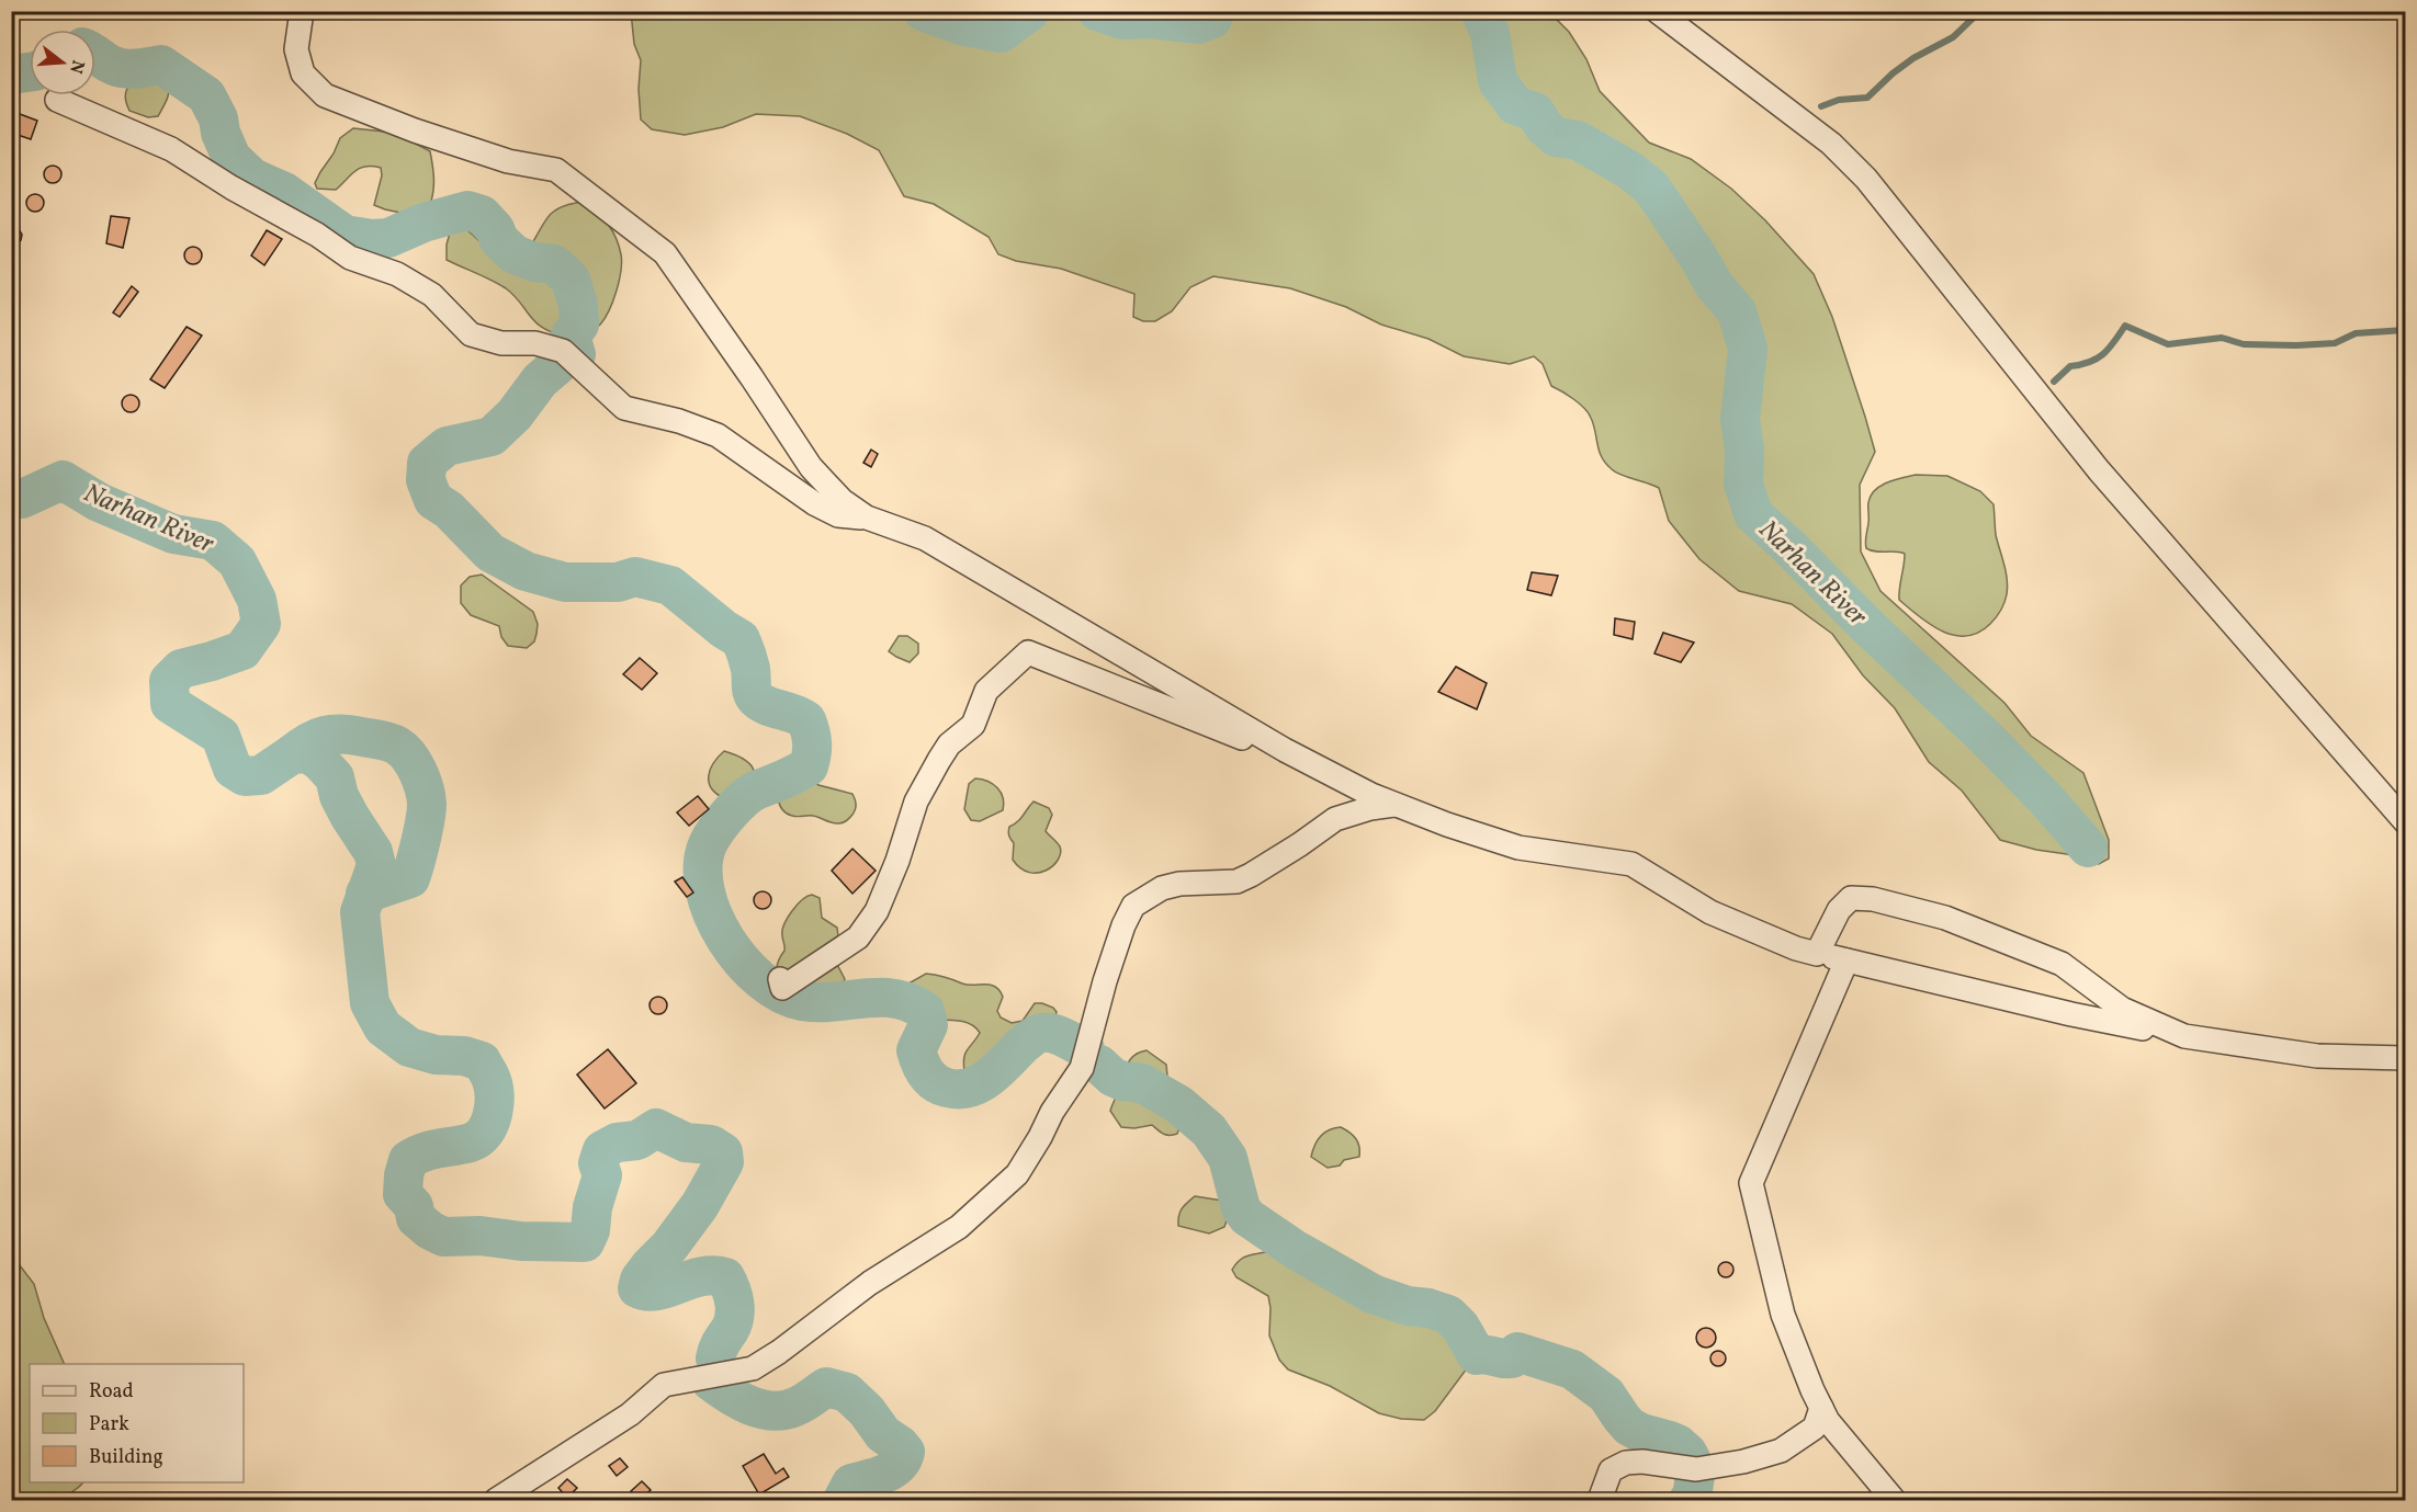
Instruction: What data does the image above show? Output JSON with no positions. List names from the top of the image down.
{
  "water": ["Narhan River"],
  "legend": ["Road", "Park", "Building"],
  "north": "right"
}
